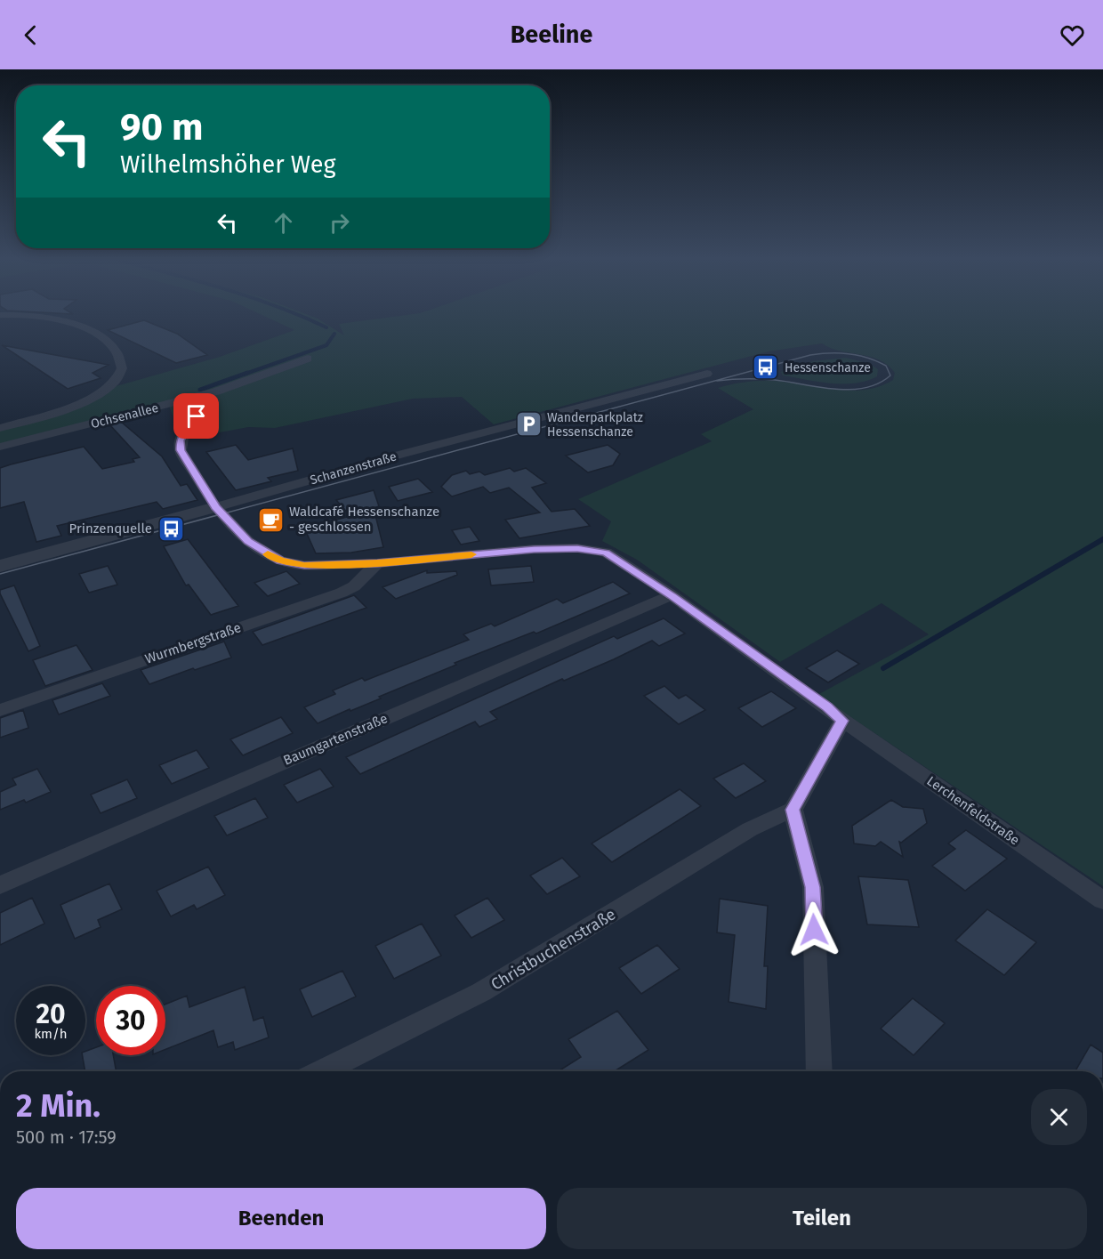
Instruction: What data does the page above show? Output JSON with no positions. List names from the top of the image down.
{
  "streets": {
    "street": [
      "Ochsenallee",
      "Schanzenstraße",
      "Wurmbergstraße",
      "Baumgartenstraße",
      "Lerchenfeldstraße",
      "Christbuchenstraße"
    ]
  },
  "crossings": [
    ["Schanzenstraße", "Lerchenfeldstraße"],
    ["Wurmbergstraße", "Lerchenfeldstraße"],
    ["Baumgartenstraße", "Lerchenfeldstraße"]
  ],
  "places": {
    "bus stop": ["Hessenschanze", "Prinzenquelle"],
    "parking": ["Wanderparkplatz Hessenschanze"],
    "cafe": ["Waldcafé Hessenschanze - geschlossen"]
  },
  "page": {
    "header": "Beeline",
    "turn": ["90 m", "Wilhelmshöher Weg"],
    "speed": "20 km/h",
    "limit": "30",
    "heading": ["2 Min.", "500 m · 17:59"],
    "buttons": ["Beenden", "Teilen"]
  }
}
